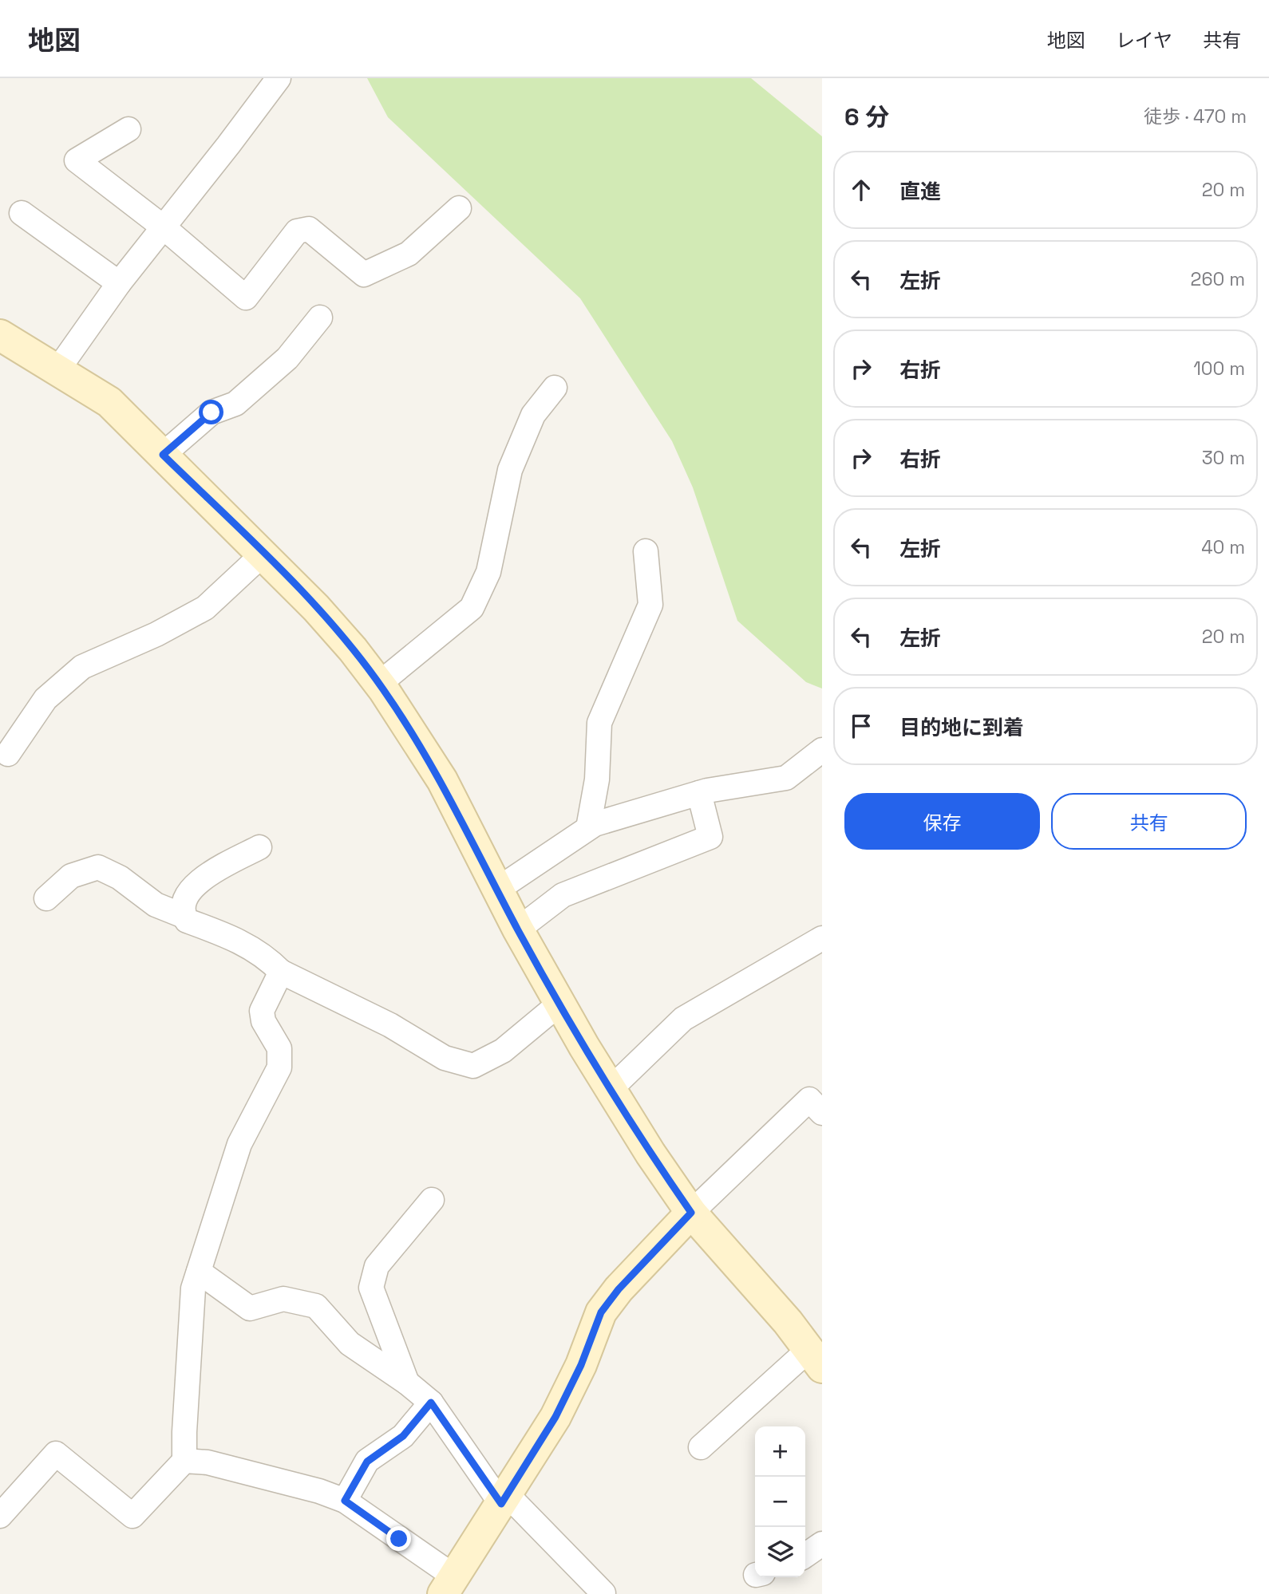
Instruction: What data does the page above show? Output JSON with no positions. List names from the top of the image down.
{
  "page": {
    "header": "地図",
    "nav": ["地図", "レイヤ", "共有"],
    "heading": ["6 分", "徒歩 · 470 m"],
    "list": [
      ["直進", "20 m"],
      ["左折", "260 m"],
      ["右折", "100 m"],
      ["右折", "30 m"],
      ["左折", "40 m"],
      ["左折", "20 m"],
      "目的地に到着"
    ],
    "buttons": ["保存", "共有"],
    "map_buttons": ["+", "−"]
  }
}
